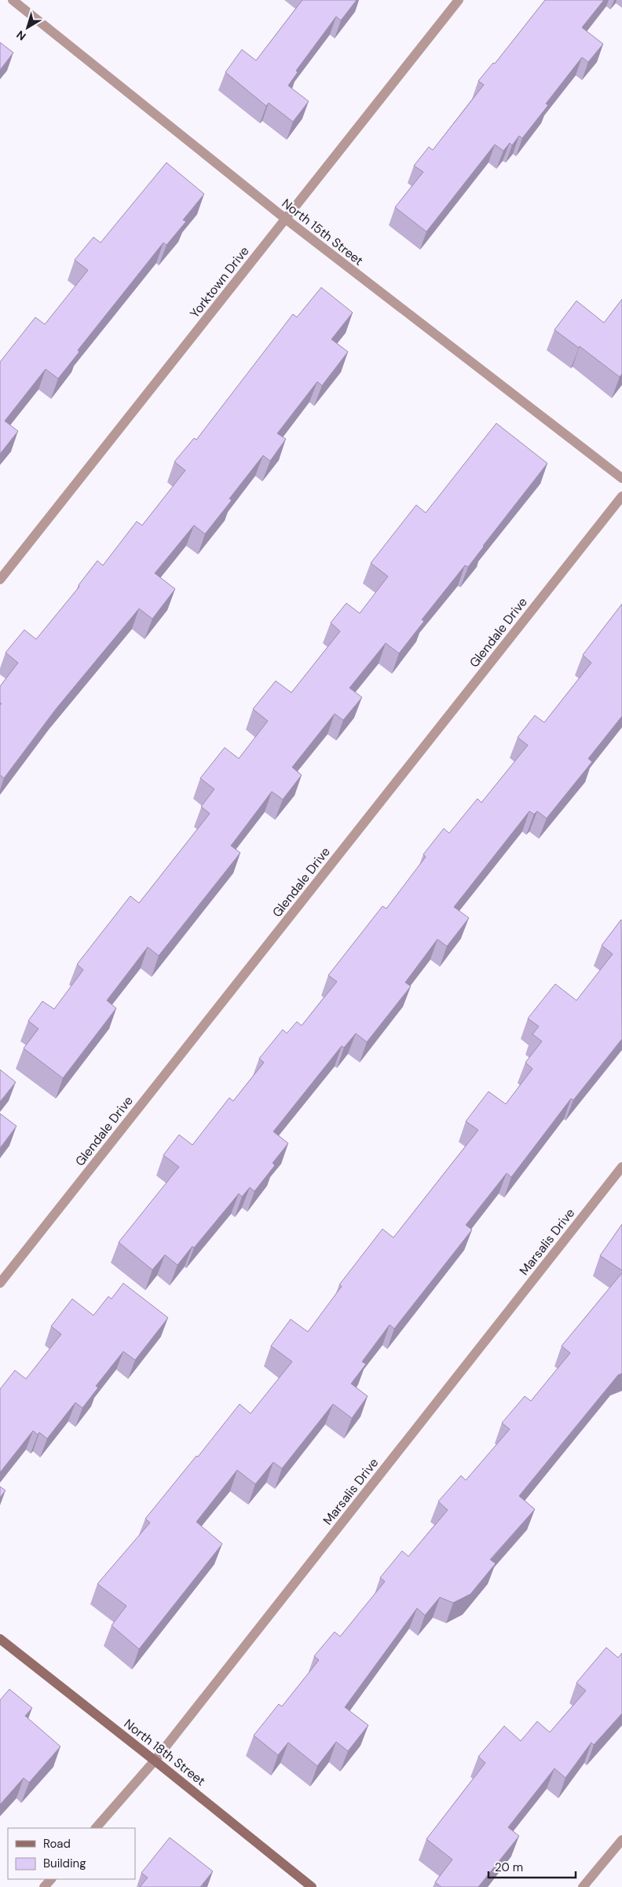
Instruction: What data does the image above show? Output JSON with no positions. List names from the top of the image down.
{
  "streets": {
    "street": [
      "North 15th Street",
      "Yorktown Drive",
      "Glendale Drive",
      "Marsalis Drive",
      "North 18th Street"
    ]
  },
  "crossings": [
    ["North 15th Street", "Yorktown Drive"],
    ["Marsalis Drive", "North 18th Street"]
  ],
  "legend": ["Road", "Building"],
  "scale_bar": "20 m",
  "north": "bottom left"
}
